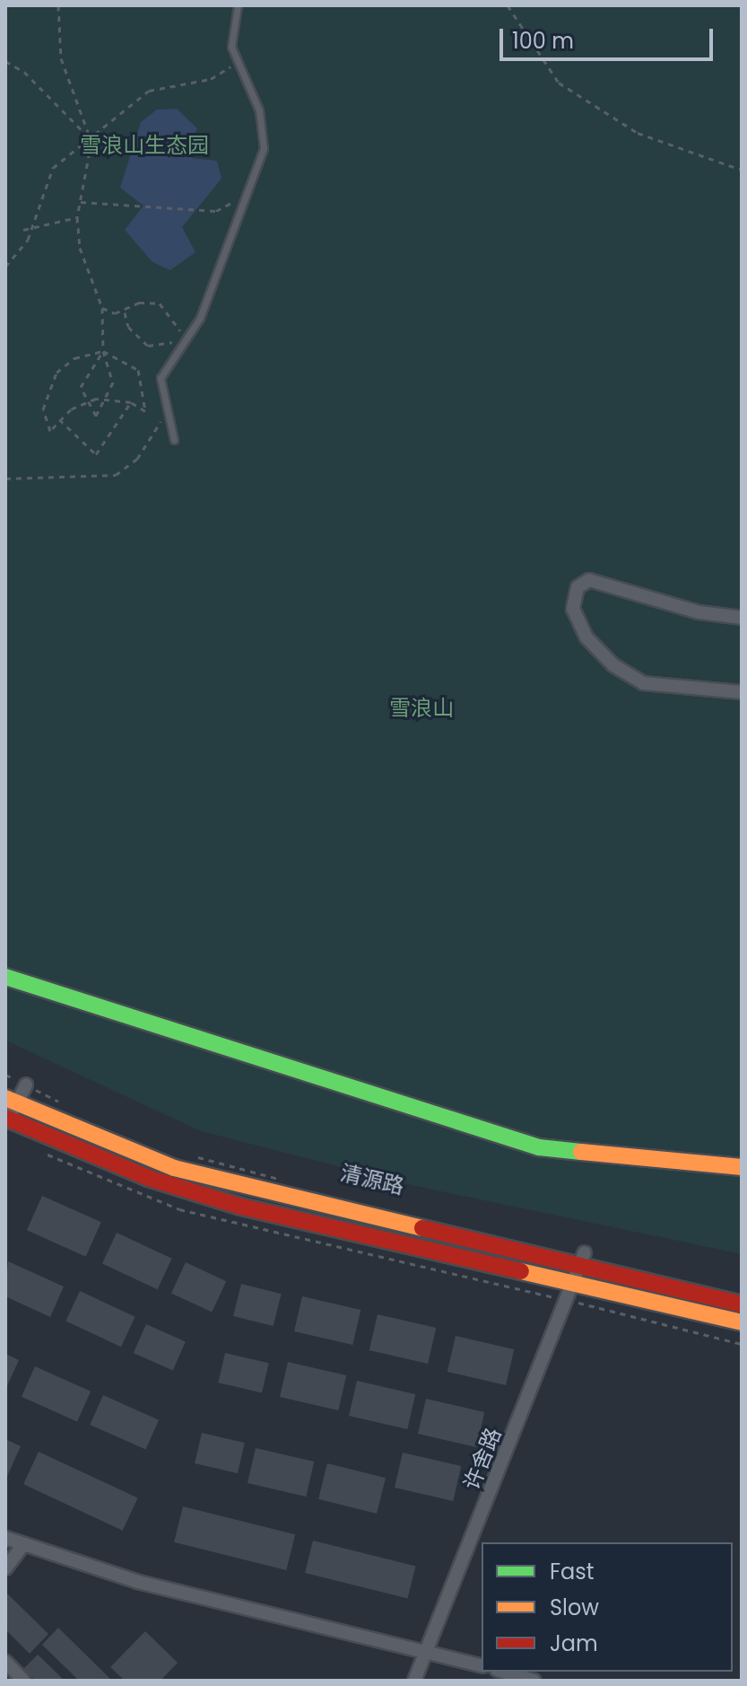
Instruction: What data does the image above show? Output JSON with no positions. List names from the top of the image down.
{
  "streets": {
    "street": ["清源路", "许舍路"]
  },
  "crossings": [
    ["清源路", "许舍路"]
  ],
  "parks": ["雪浪山生态园", "雪浪山"],
  "legend": ["Fast", "Slow", "Jam"],
  "scale_bar": "100 m"
}
